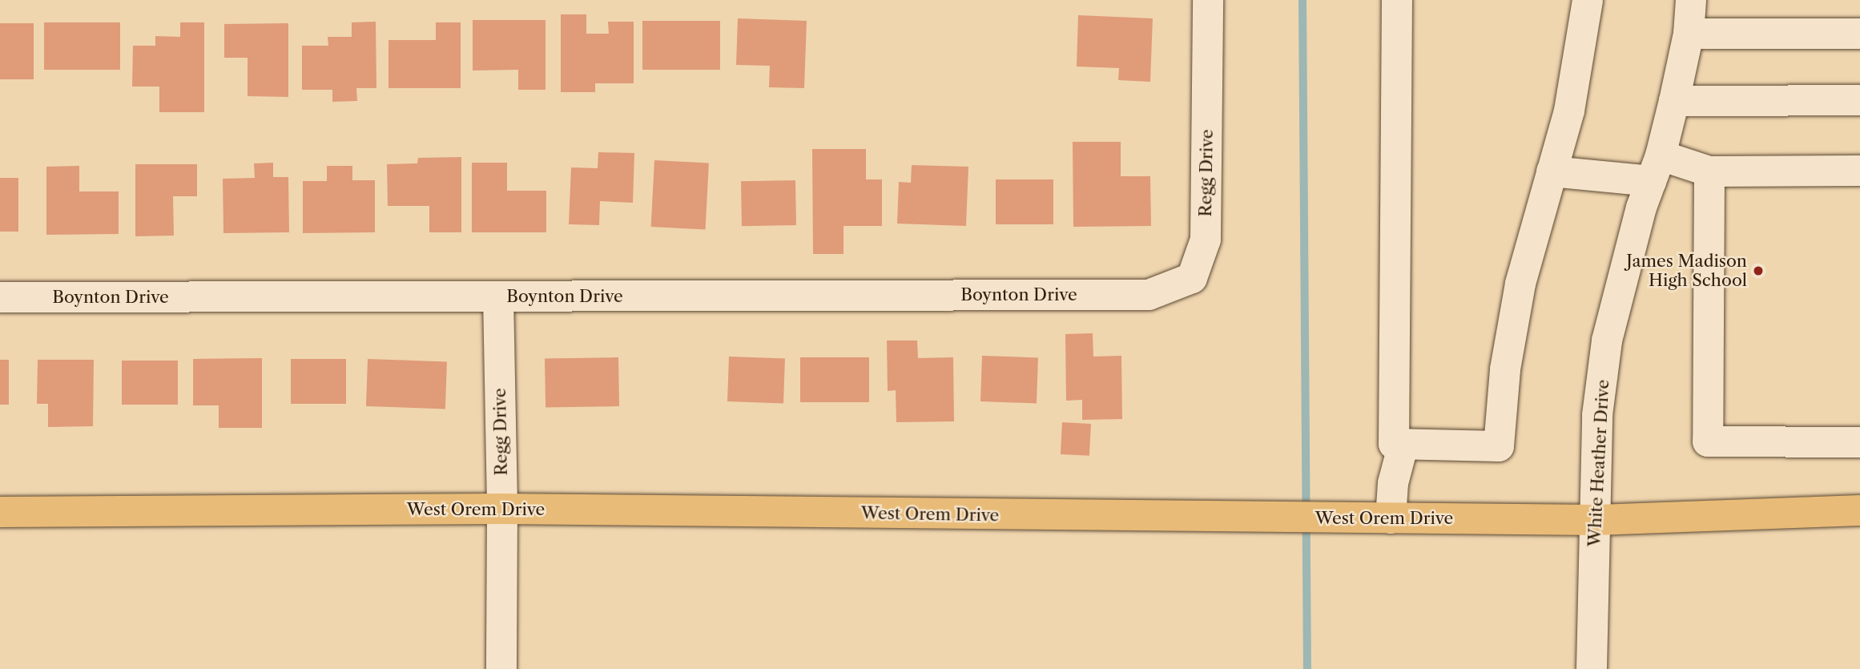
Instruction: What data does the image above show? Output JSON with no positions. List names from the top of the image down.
{
  "streets": {
    "main road": ["West Orem Drive"],
    "street": ["Regg Drive", "Boynton Drive", "White Heather Drive"]
  },
  "crossings": [
    ["Regg Drive", "Boynton Drive"],
    ["Regg Drive", "West Orem Drive"],
    ["White Heather Drive", "West Orem Drive"]
  ],
  "places": ["James Madison High School"]
}
